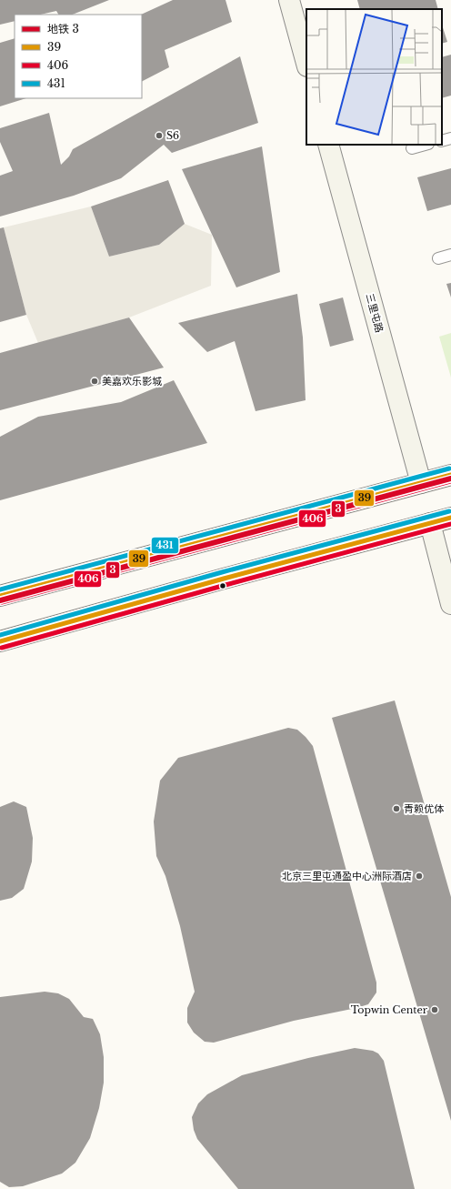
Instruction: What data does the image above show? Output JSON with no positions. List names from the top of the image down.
{
  "streets": {
    "street": ["三里屯路"]
  },
  "places": [
    "S6",
    "美嘉欢乐影城",
    "青赖优体",
    "北京三里屯通盈中心洲际酒店",
    "Topwin Center"
  ],
  "lines": [
    "transit line 431",
    "transit line 39",
    "metro line 3",
    "transit line 406"
  ],
  "legend": [
    "地铁 3",
    "39",
    "406",
    "431"
  ]
}
